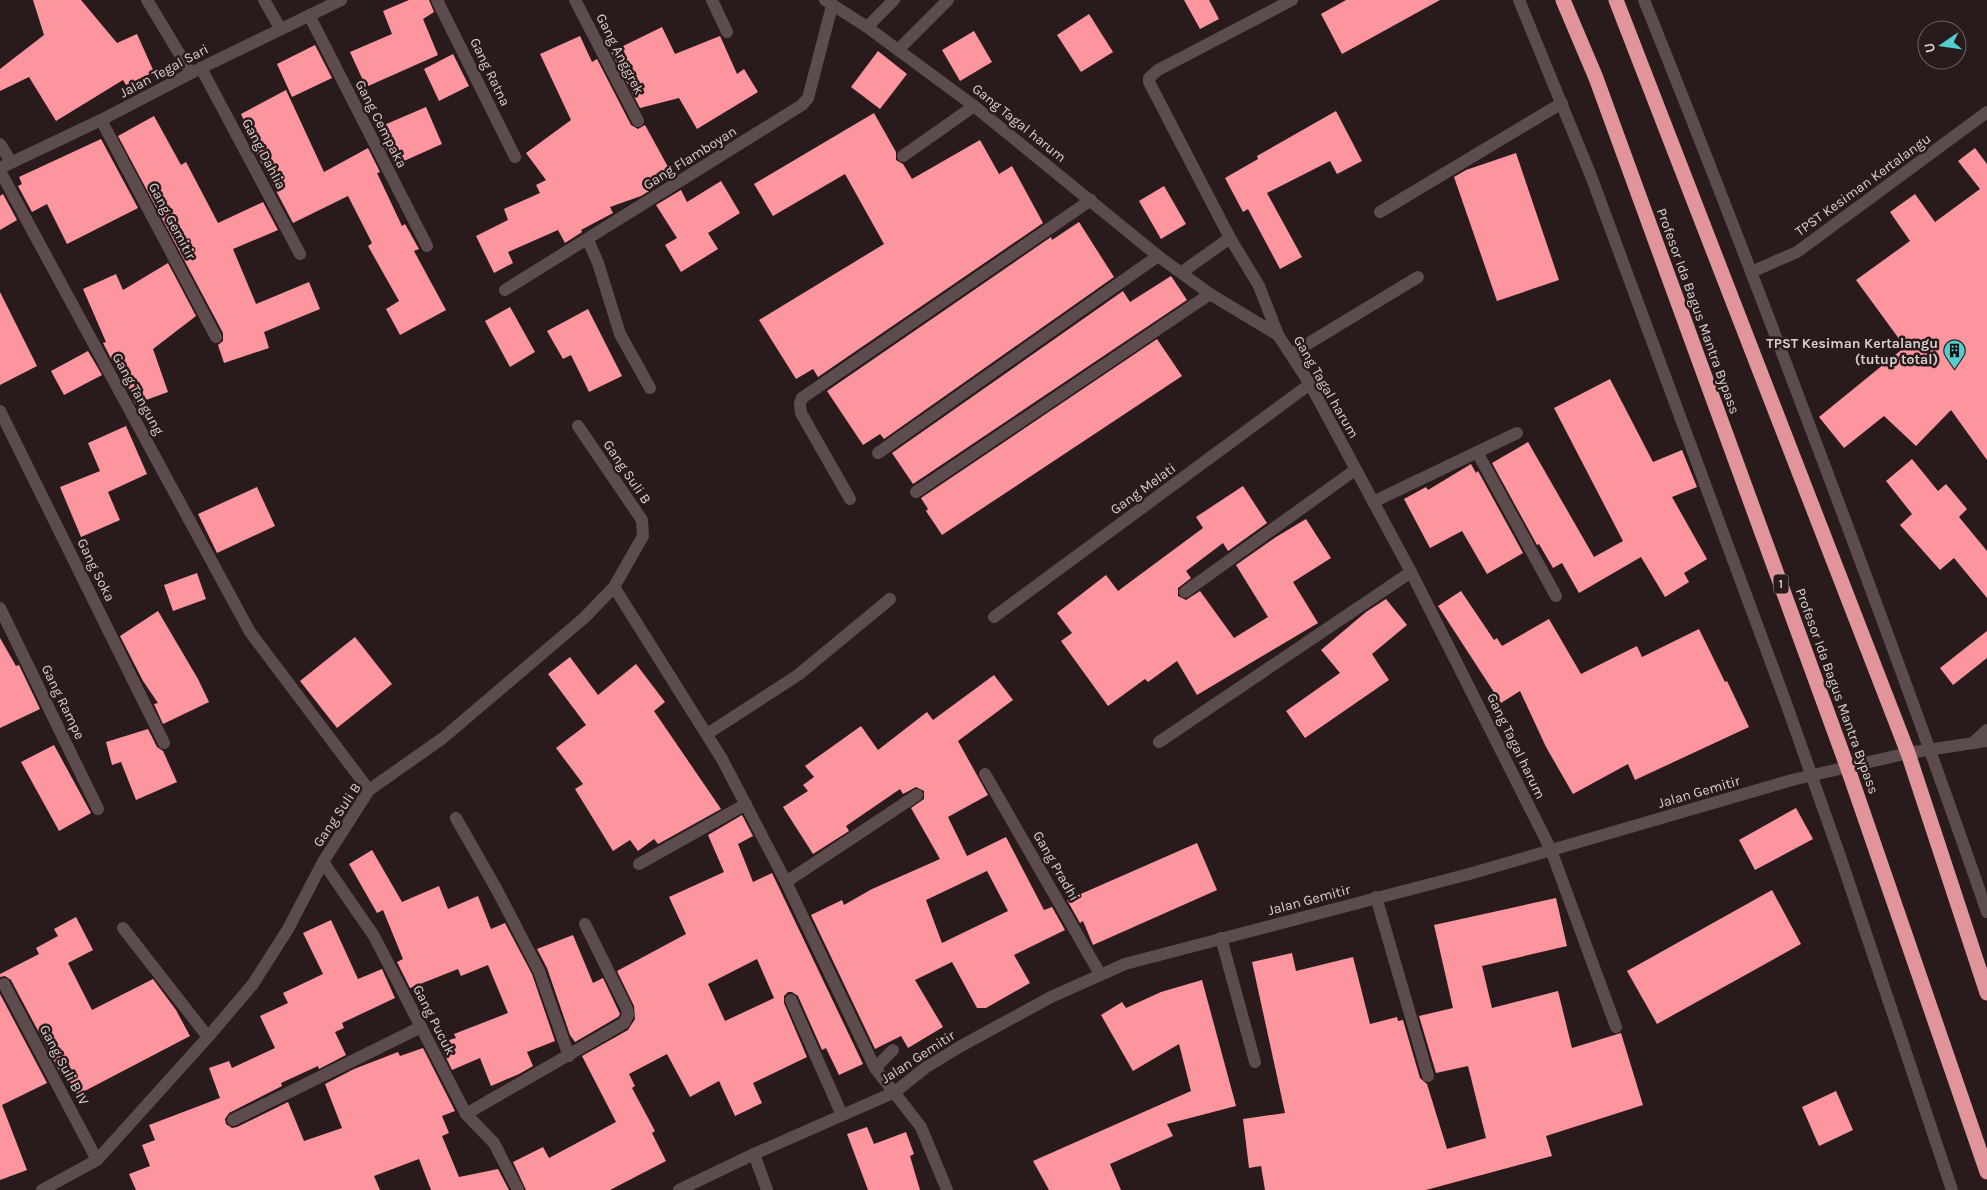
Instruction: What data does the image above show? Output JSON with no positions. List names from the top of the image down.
{
  "streets": {
    "highway": ["Profesor Ida Bagus Mantra Bypass", "1"],
    "street": [
      "Gang Anggrek",
      "Jalan Tegal Sari",
      "Gang Ratna",
      "Gang Tagal harum",
      "Gang Cempaka",
      "Gang Dahlia",
      "Gang Flamboyan",
      "TPST Kesiman Kertalangu",
      "Gang Gemitir",
      "Gang Tangung",
      "Gang Suli B",
      "Gang Melati",
      "Gang Soka",
      "Gang Rampe",
      "Jalan Gemitir",
      "Gang Pradhi",
      "Gang Pucuk",
      "Gang Suli B IV"
    ]
  },
  "crossings": [
    ["Jalan Tegal Sari", "Gang Cempaka"],
    ["Jalan Tegal Sari", "Gang Dahlia"],
    ["Jalan Tegal Sari", "Gang Gemitir"],
    ["Jalan Tegal Sari", "Gang Tangung"],
    ["Gang Tagal harum", "Gang Flamboyan"],
    ["Gang Tagal harum", "Gang Melati"],
    ["Gang Tagal harum", "Jalan Gemitir"],
    ["Profesor Ida Bagus Mantra Bypass", "Jalan Gemitir"],
    ["Gang Tangung", "Gang Suli B"],
    ["Gang Suli B", "Gang Pucuk"],
    ["Gang Suli B", "Gang Suli B IV"],
    ["Jalan Gemitir", "Gang Pradhi"]
  ],
  "places": {
    "building": ["TPST Kesiman Kertalangu (tutup total)"]
  },
  "north": "left"
}
